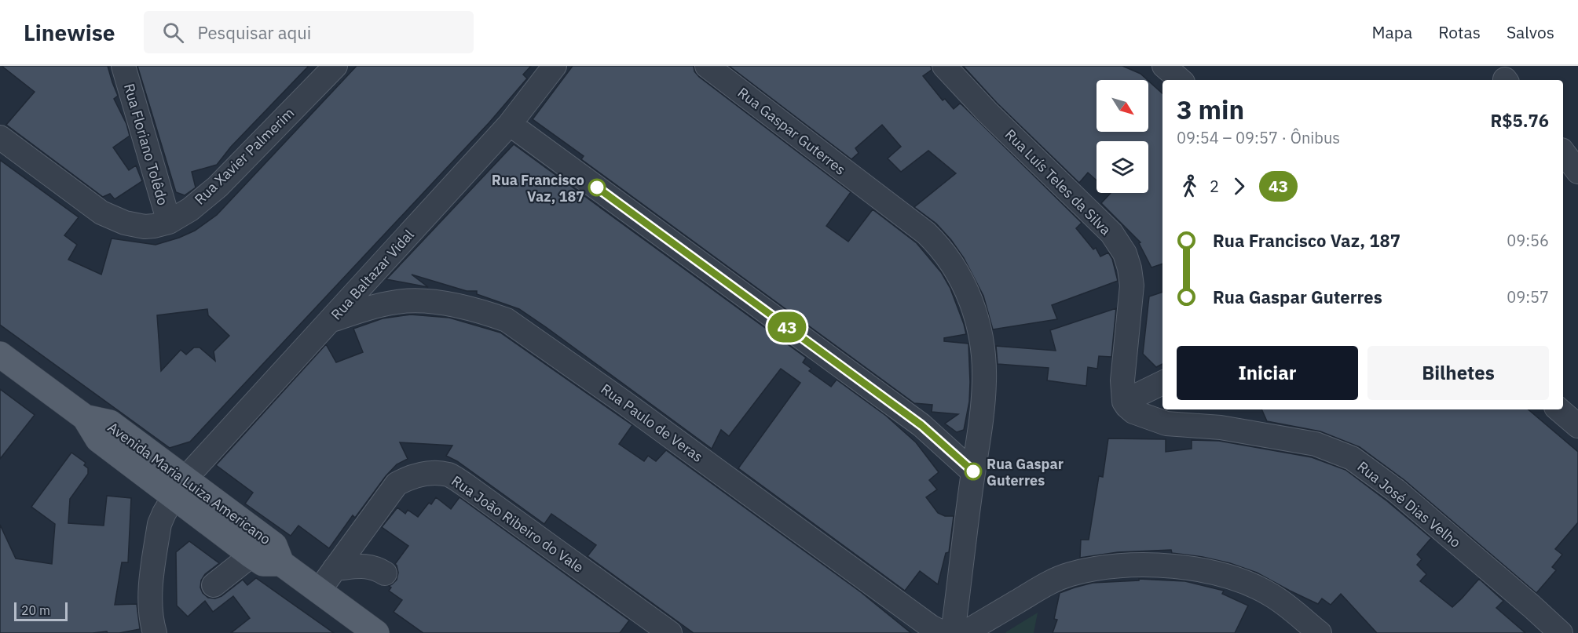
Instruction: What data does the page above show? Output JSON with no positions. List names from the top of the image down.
{
  "streets": {
    "main road": ["Avenida Maria Luiza Americano"],
    "street": [
      "Rua Gaspar Guterres",
      "Rua Floriano Tolêdo",
      "Rua Xavier Palmerim",
      "Rua Luís Teles da Silva",
      "Rua Baltazar Vidal",
      "Rua Paulo de Veras",
      "Rua José Dias Velho",
      "Rua João Ribeiro do Vale"
    ]
  },
  "crossings": [
    ["Rua Floriano Tolêdo", "Rua Xavier Palmerim"],
    ["Rua Luís Teles da Silva", "Rua José Dias Velho"],
    ["Rua Baltazar Vidal", "Rua Paulo de Veras"],
    ["Rua Baltazar Vidal", "Avenida Maria Luiza Americano"],
    ["Avenida Maria Luiza Americano", "Rua João Ribeiro do Vale"]
  ],
  "places": ["Rua Francisco Vaz, 187", "Rua Gaspar Guterres"],
  "lines": ["bus line 43"],
  "scale_bar": "20 m",
  "north": "bottom right",
  "page": {
    "header": "Linewise",
    "search": "Pesquisar aqui",
    "nav": ["Mapa", "Rotas", "Salvos"],
    "on_map": "43",
    "heading": ["3 min", "09:54 – 09:57 · Ônibus", "R$5.76"],
    "legs": ["2", "43"],
    "list": [
      {
        "name": "Rua Francisco Vaz, 187",
        "value": "09:56"
      },
      {
        "name": "Rua Gaspar Guterres",
        "value": "09:57"
      }
    ],
    "buttons": ["Iniciar", "Bilhetes"],
    "scale": "20 m"
  }
}
